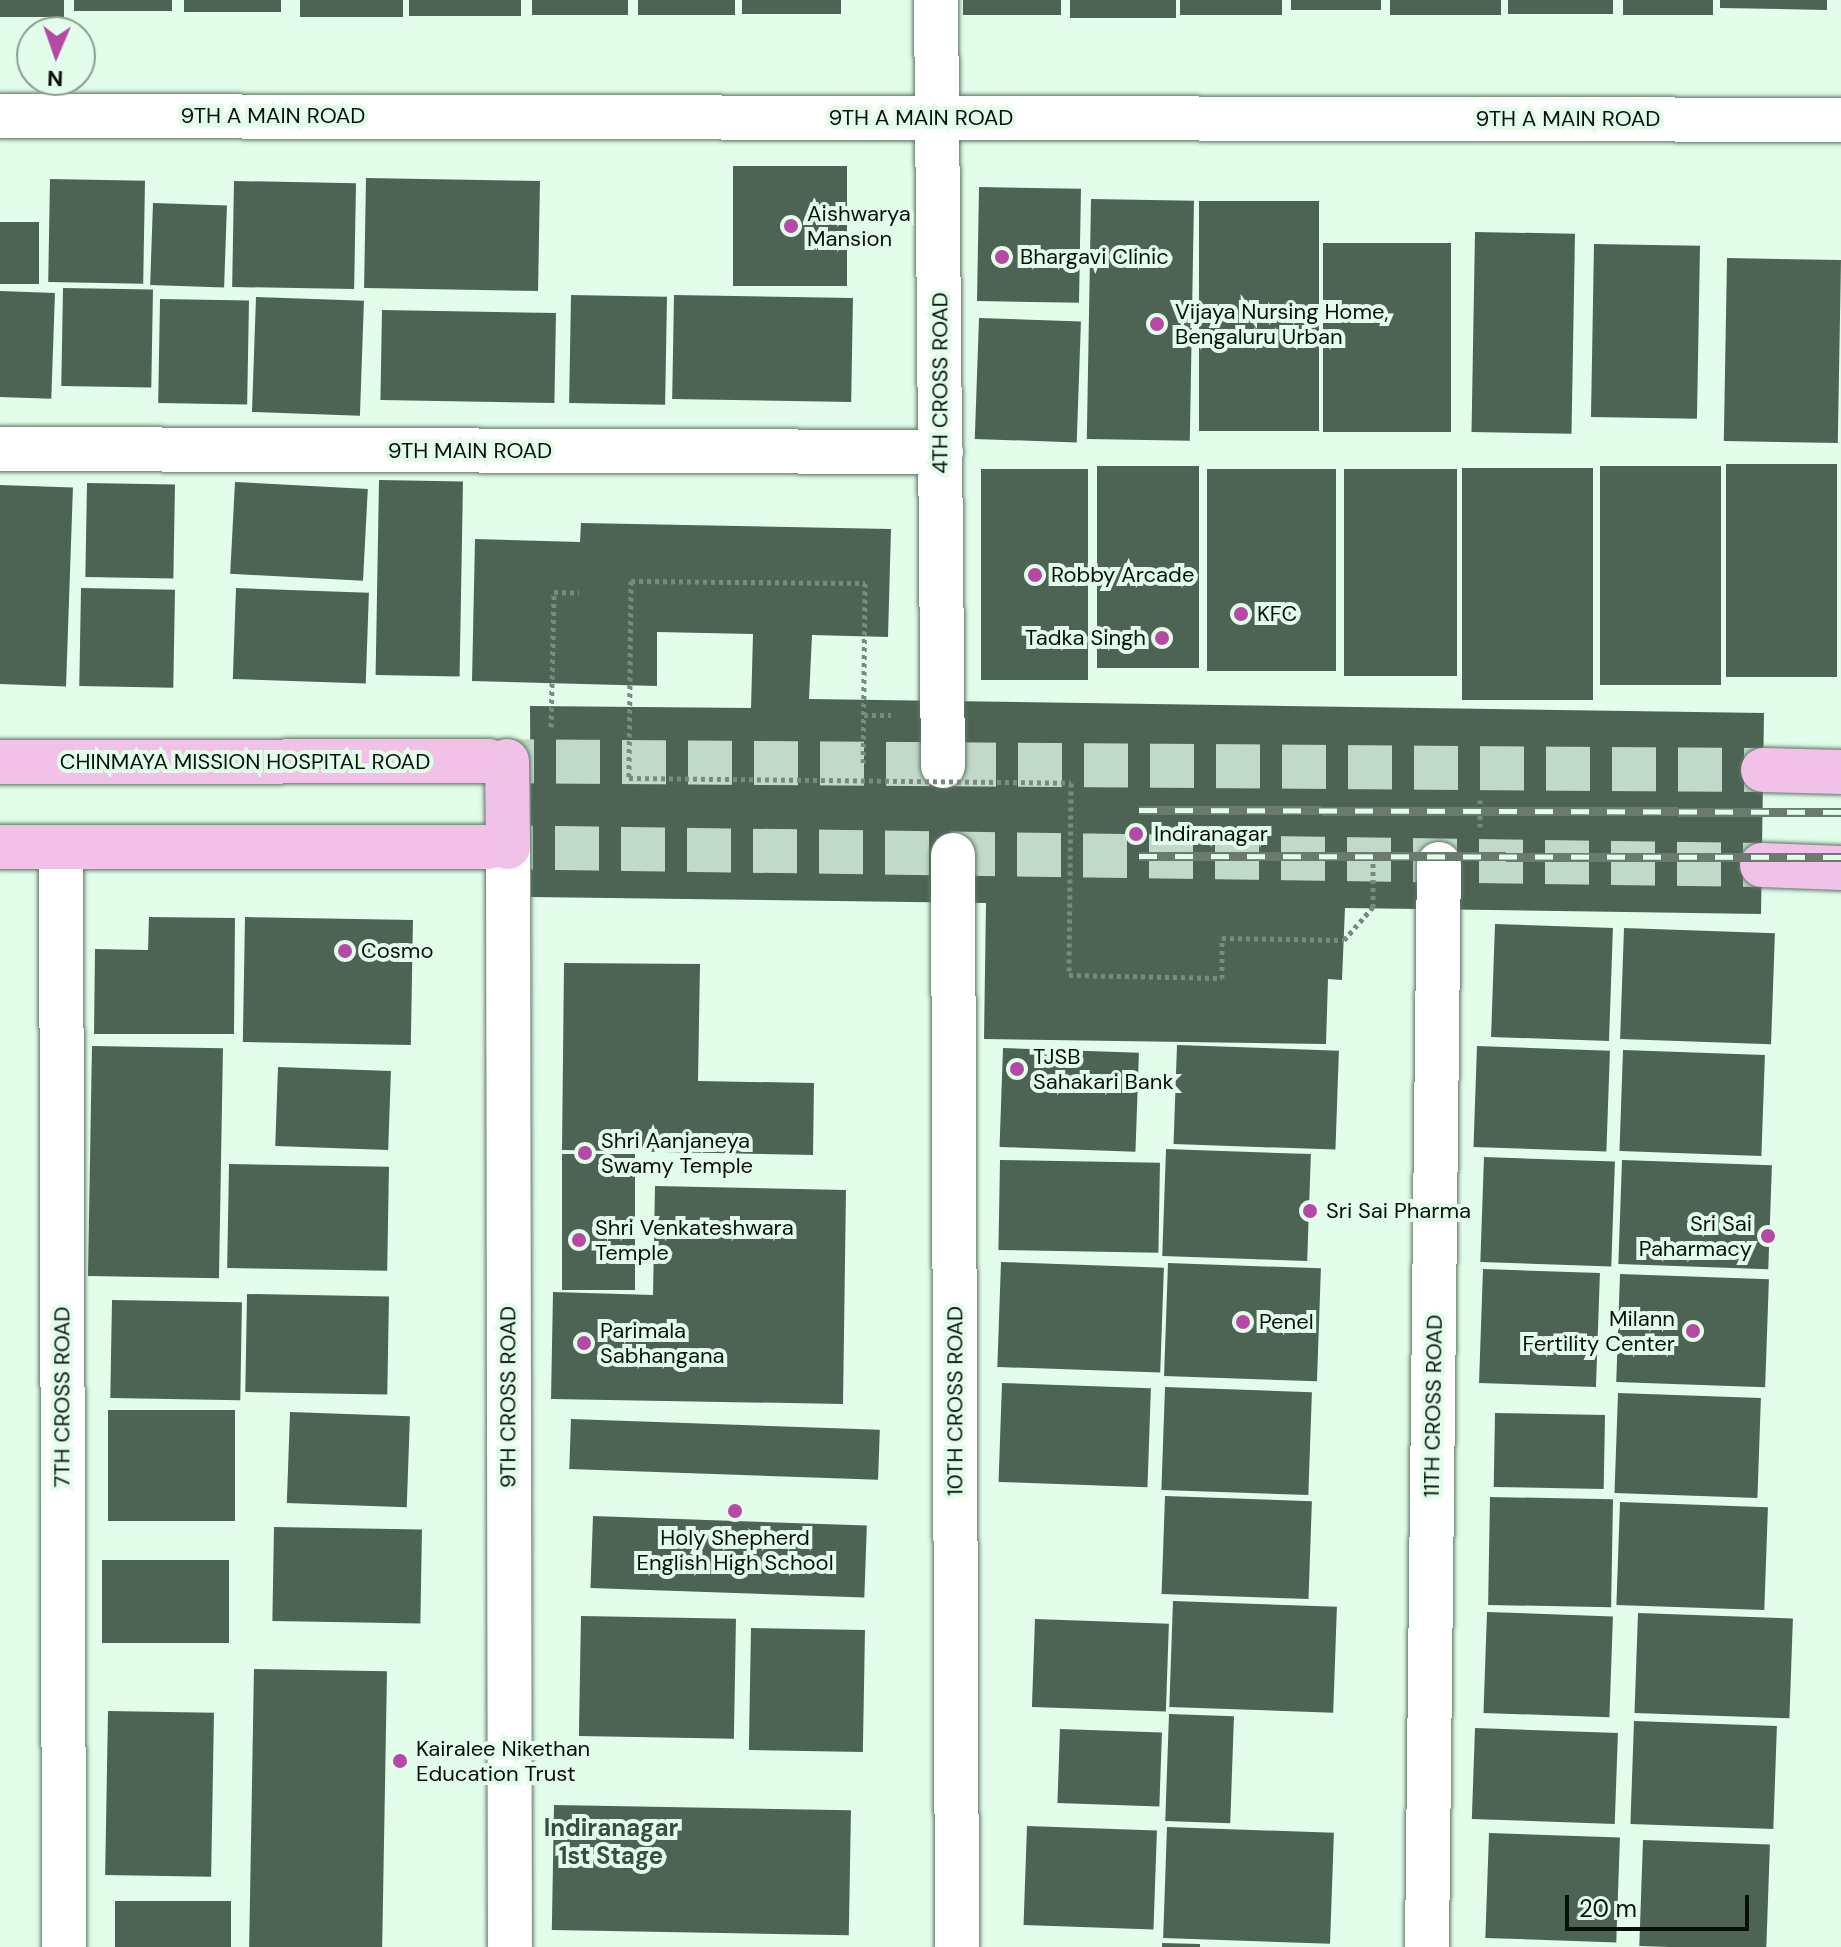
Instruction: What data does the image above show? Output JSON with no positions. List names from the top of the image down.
{
  "streets": {
    "main road": ["CHINMAYA MISSION HOSPITAL ROAD"],
    "street": [
      "9TH A MAIN ROAD",
      "4TH CROSS ROAD",
      "9TH MAIN ROAD",
      "7TH CROSS ROAD",
      "9TH CROSS ROAD",
      "10TH CROSS ROAD",
      "11TH CROSS ROAD"
    ]
  },
  "crossings": [
    ["9TH A MAIN ROAD", "4TH CROSS ROAD"],
    ["4TH CROSS ROAD", "9TH MAIN ROAD"],
    ["CHINMAYA MISSION HOSPITAL ROAD", "9TH CROSS ROAD"]
  ],
  "districts": ["Indiranagar 1st Stage"],
  "places": [
    "Aishwarya Mansion",
    "Bhargavi Clinic",
    "Vijaya Nursing Home, Bengaluru Urban",
    "Robby Arcade",
    "KFC",
    "Tadka Singh",
    "Indiranagar",
    "Cosmo",
    "TJSB Sahakari Bank",
    "Shri Aanjaneya Swamy Temple",
    "Sri Sai Pharma",
    "Sri Sai Paharmacy",
    "Shri Venkateshwara Temple",
    "Penel",
    "Milann Fertility Center",
    "Parimala Sabhangana",
    "Holy Shepherd English High School",
    "Kairalee Nikethan Education Trust"
  ],
  "scale_bar": "20 m",
  "north": "bottom"
}
